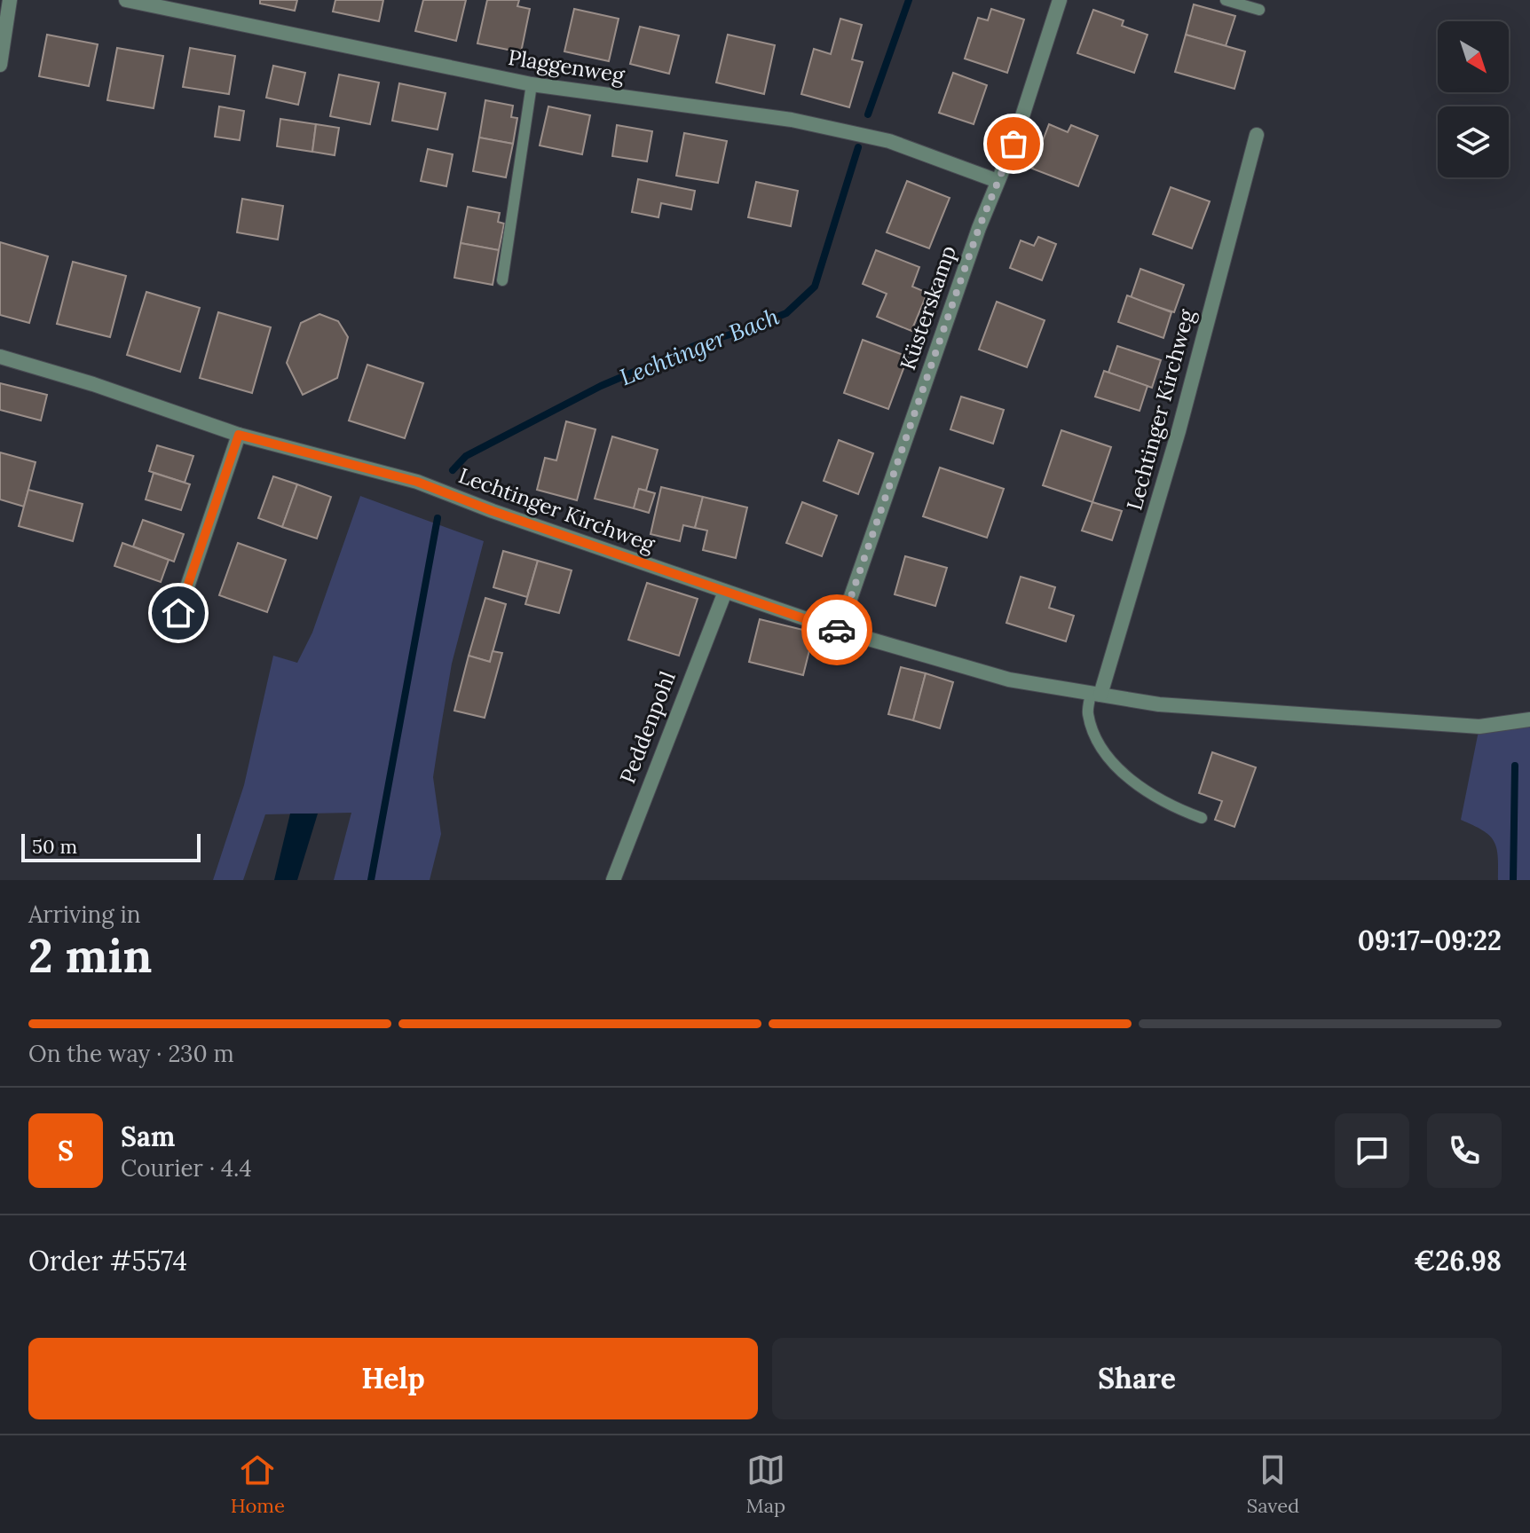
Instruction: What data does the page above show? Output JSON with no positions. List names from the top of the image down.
{
  "streets": {
    "street": [
      "Plaggenweg",
      "Küsterskamp",
      "Lechtinger Kirchweg",
      "Peddenpohl"
    ]
  },
  "crossings": [
    ["Plaggenweg", "Küsterskamp"],
    ["Küsterskamp", "Lechtinger Kirchweg"],
    ["Lechtinger Kirchweg", "Peddenpohl"]
  ],
  "water": ["Lechtinger Bach"],
  "scale_bar": "50 m",
  "north": "bottom right",
  "page": {
    "scale": "50 m",
    "heading": ["2 min", "Arriving in", "09:17–09:22"],
    "panel": [
      "Sam",
      "Courier · 4.4",
      "Order #5574",
      "€26.98"
    ],
    "bar": "On the way · 230 m",
    "round": "S",
    "buttons": ["Help", "Share"],
    "tabs": ["Home", "Map", "Saved"]
  }
}
